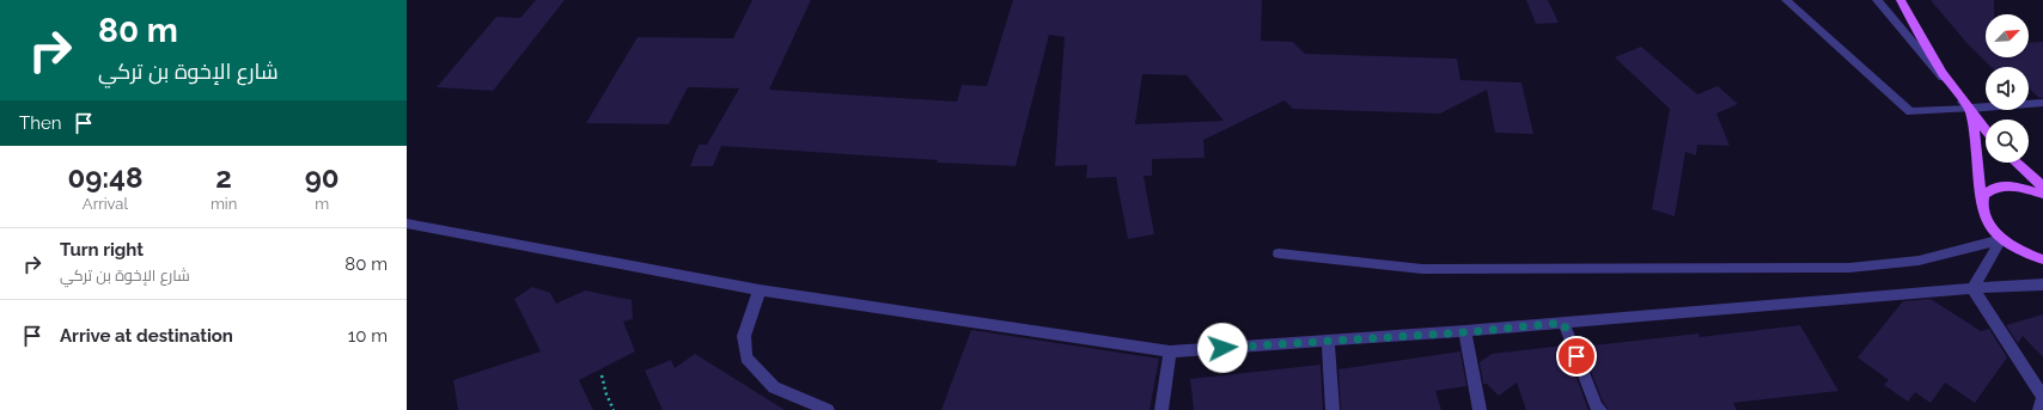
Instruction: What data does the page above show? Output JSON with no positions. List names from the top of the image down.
{
  "north": "top right",
  "page": {
    "turn": ["80 m", "شارع الإخوة بن تركي"],
    "then": "Then",
    "eta": [
      "09:48",
      "Arrival",
      "2",
      "min",
      "90",
      "m"
    ],
    "list": [
      {
        "name": "Turn right",
        "note": "شارع الإخوة بن تركي",
        "value": "80 m"
      },
      {
        "name": "Arrive at destination",
        "value": "10 m"
      }
    ]
  }
}
